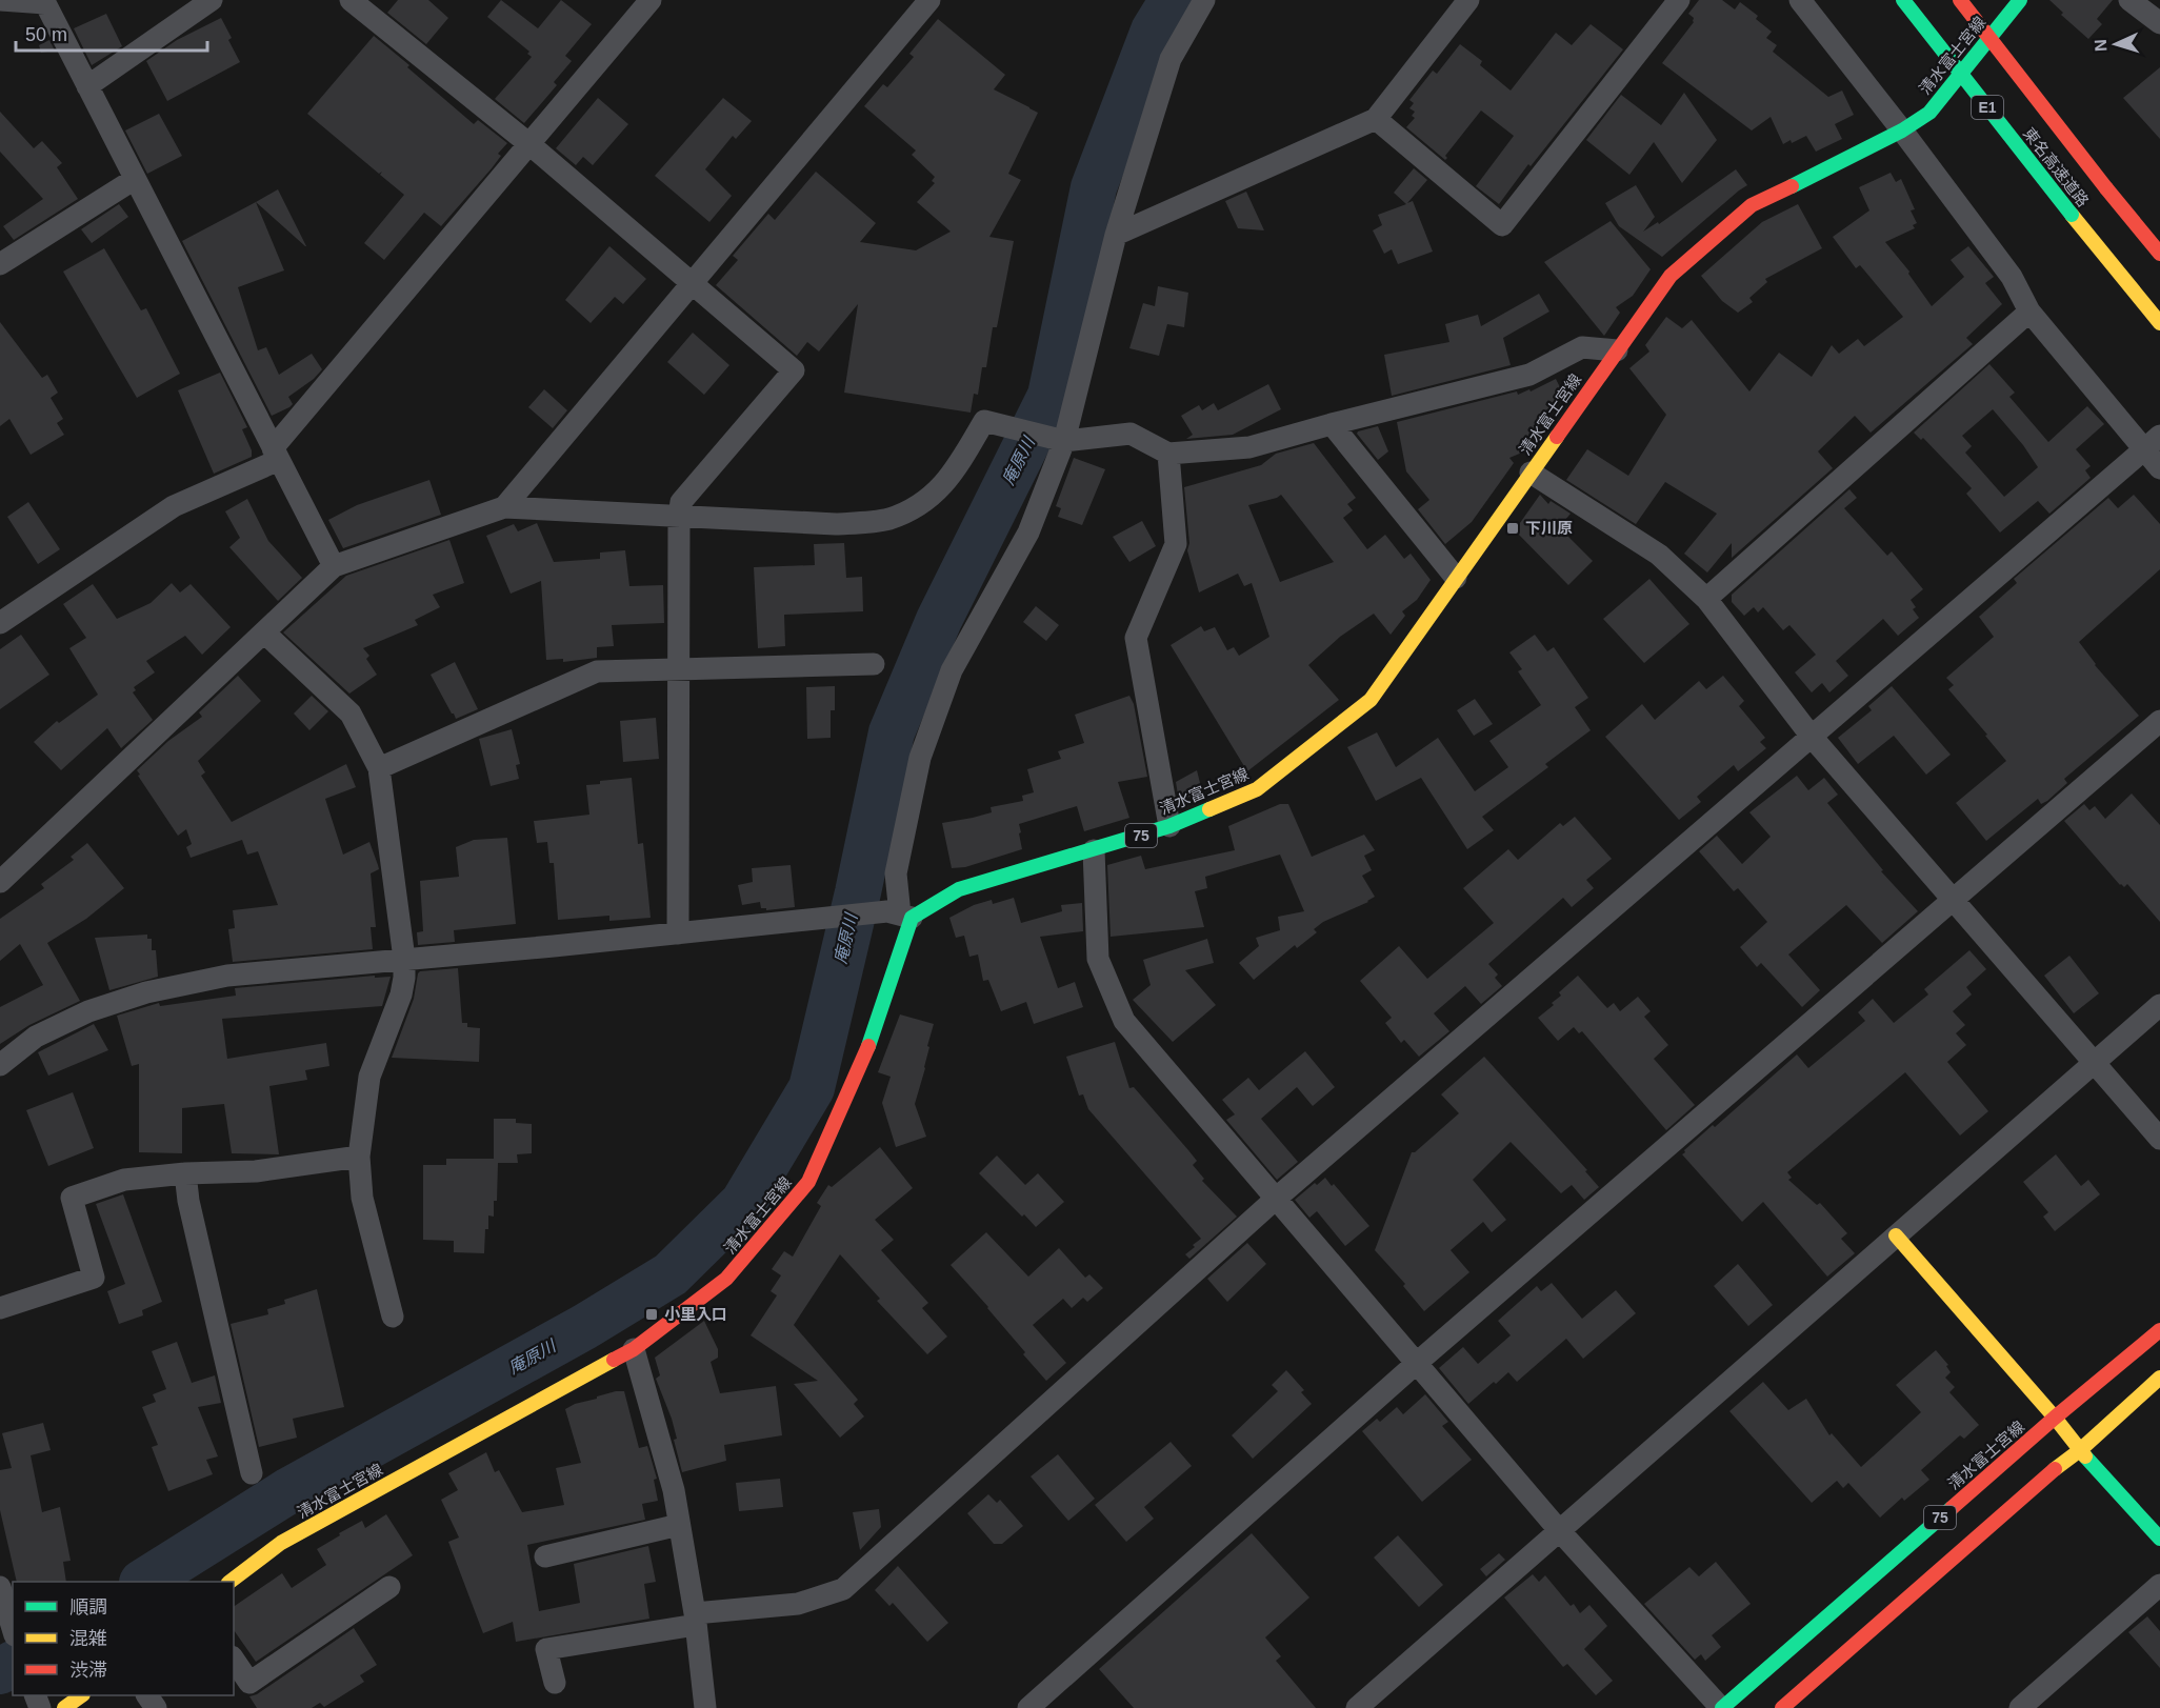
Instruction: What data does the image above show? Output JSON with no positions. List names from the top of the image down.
{
  "streets": {
    "main road": [
      "清水富士宮線",
      "E1",
      "東名高速道路",
      "75"
    ]
  },
  "water": ["庵原川"],
  "places": {
    "transit": ["下川原", "小里入口"]
  },
  "legend": ["順調", "混雑", "渋滞"],
  "scale_bar": "50 m",
  "north": "left"
}
